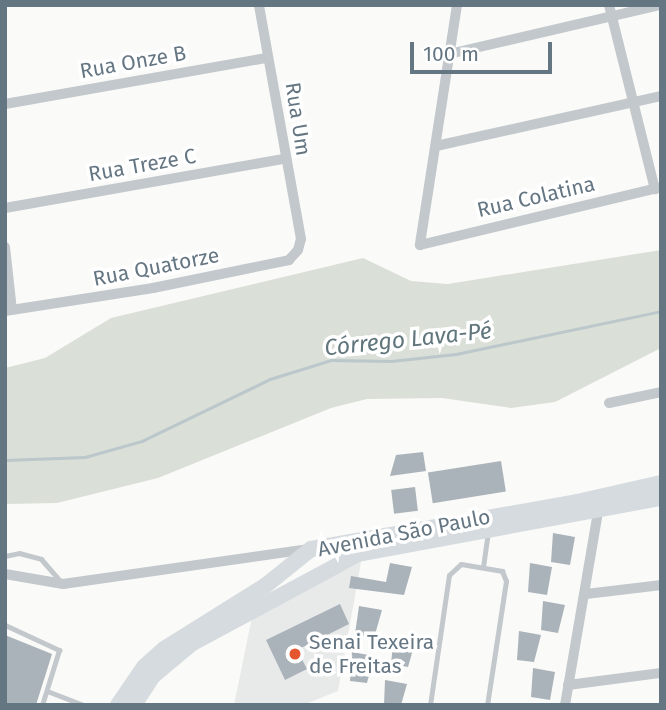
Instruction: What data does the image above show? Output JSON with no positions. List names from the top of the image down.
{
  "streets": {
    "street": [
      "Rua Onze B",
      "Rua Um",
      "Rua Treze C",
      "Rua Colatina",
      "Rua Quatorze",
      "Avenida São Paulo"
    ]
  },
  "crossings": [
    ["Rua Onze B", "Rua Um"],
    ["Rua Um", "Rua Treze C"],
    ["Rua Um", "Rua Quatorze"]
  ],
  "water": ["Córrego Lava-Pé"],
  "places": ["Senai Texeira de Freitas"],
  "scale_bar": "100 m"
}
